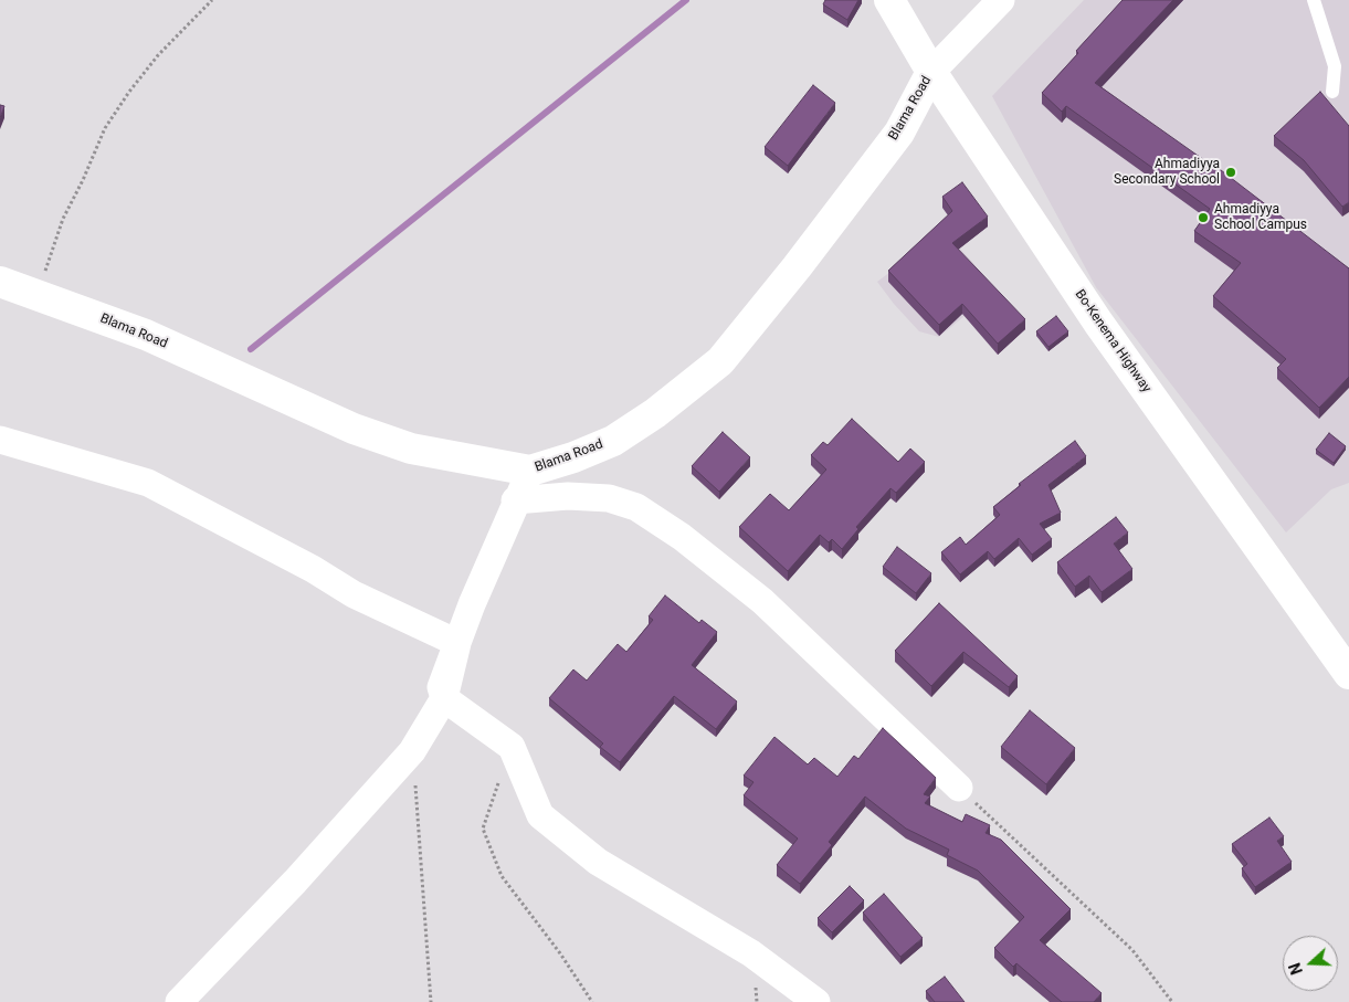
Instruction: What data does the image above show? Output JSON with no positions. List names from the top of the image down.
{
  "streets": {
    "main road": ["Blama Road", "Bo-Kenema Highway"]
  },
  "crossings": [
    ["Blama Road", "Bo-Kenema Highway"]
  ],
  "places": ["Ahmadiyya Secondary School", "Ahmadiyya School Campus"],
  "north": "left"
}
